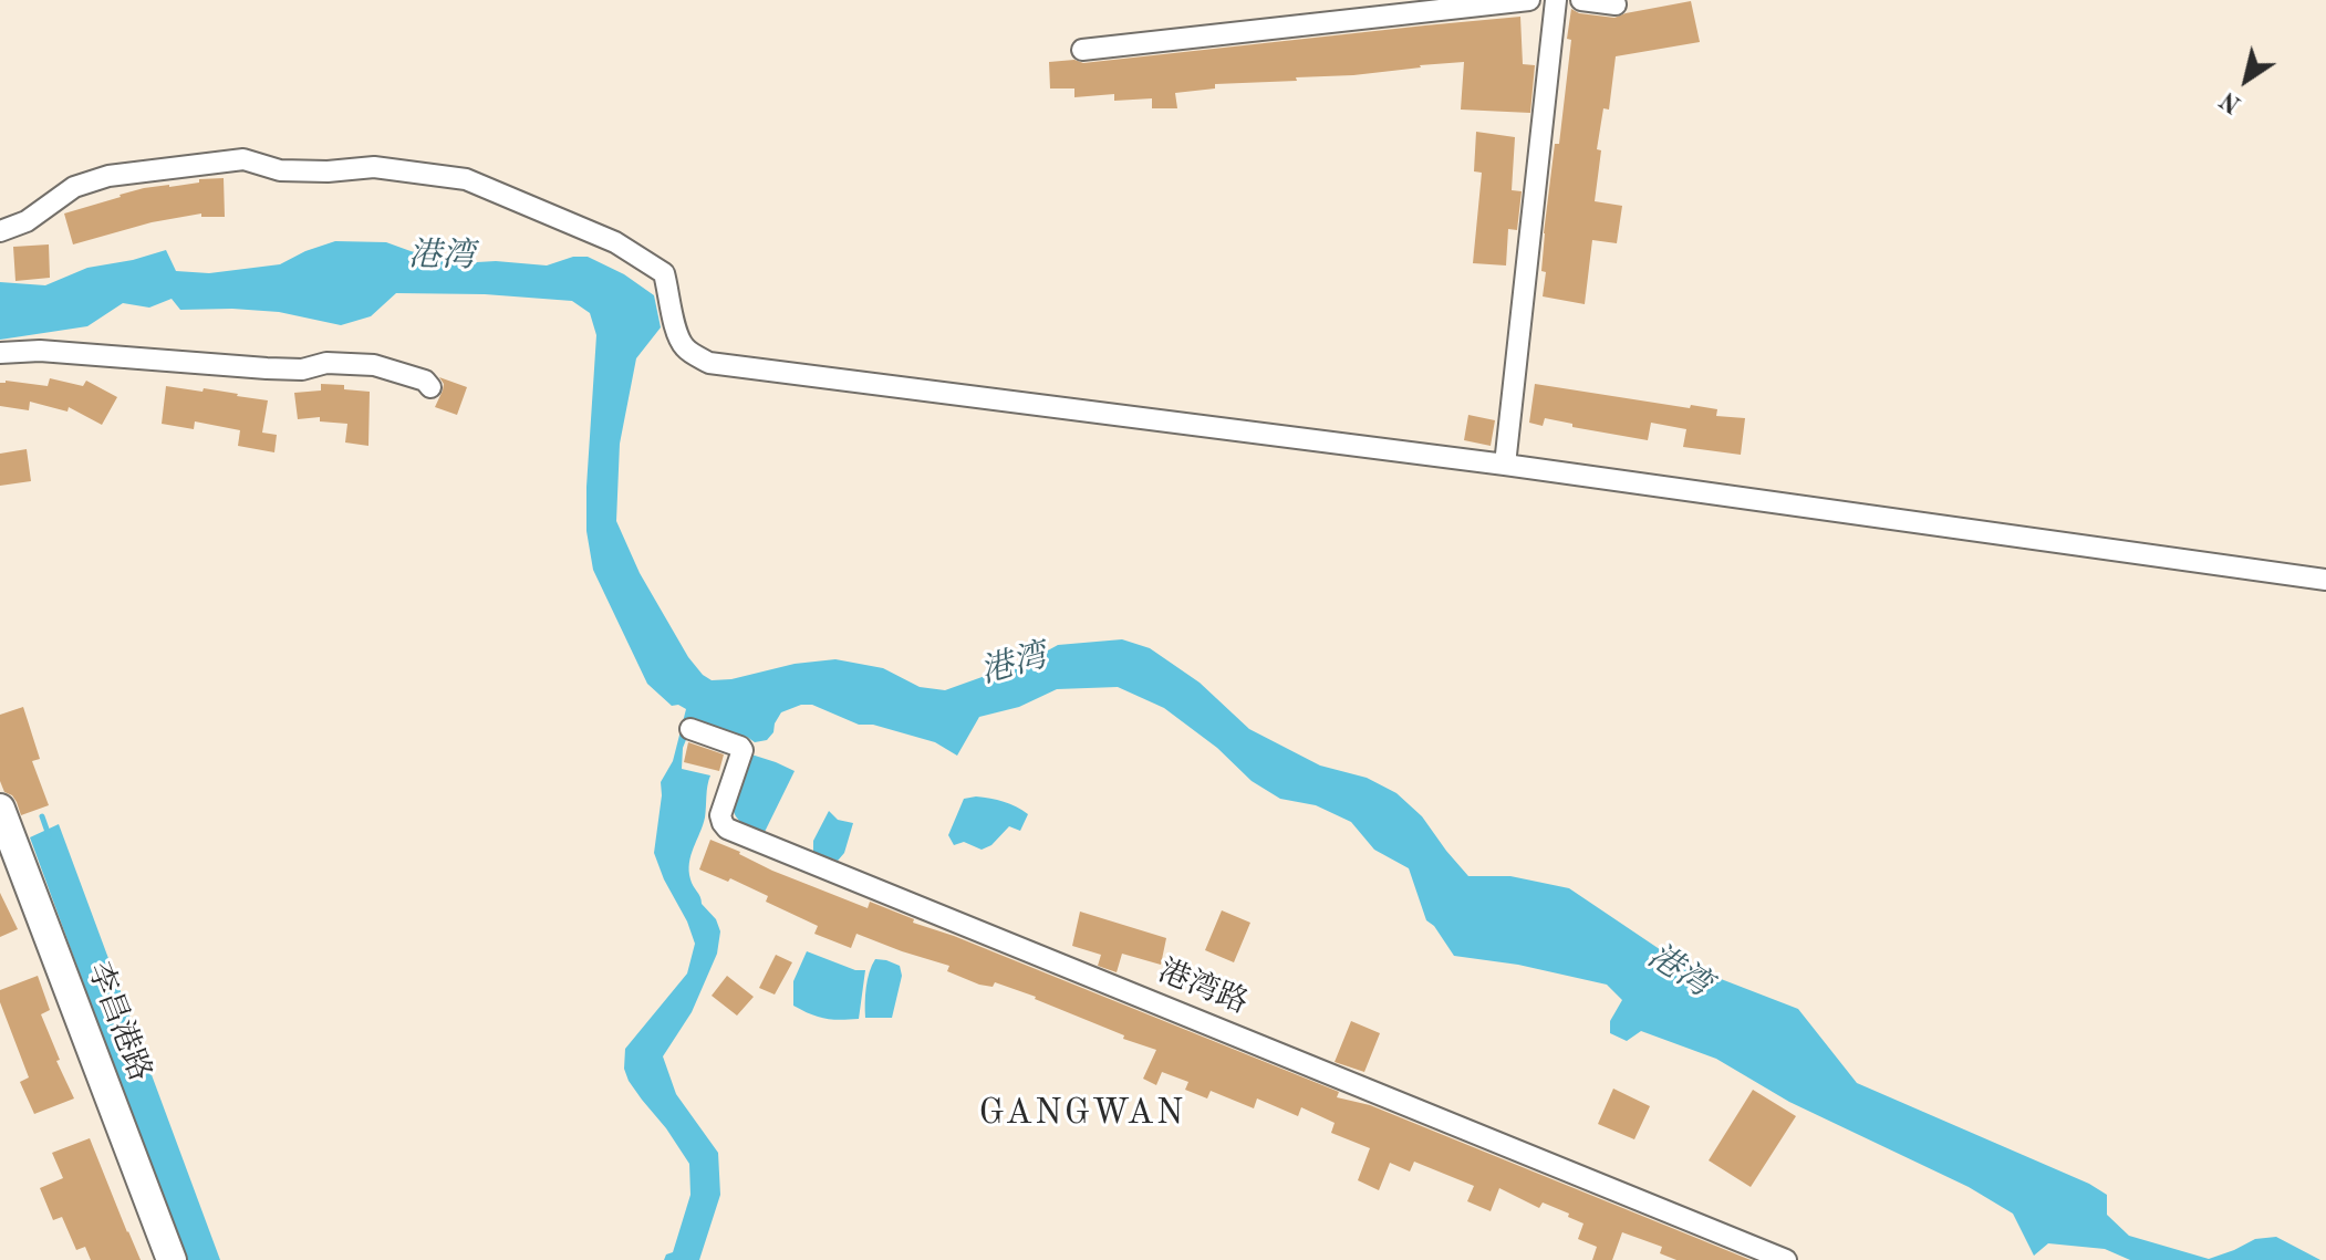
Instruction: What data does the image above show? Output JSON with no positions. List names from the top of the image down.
{
  "streets": {
    "street": ["港湾路", "李昌港路"]
  },
  "districts": ["GANGWAN"],
  "water": ["港湾"],
  "north": "bottom left"
}
